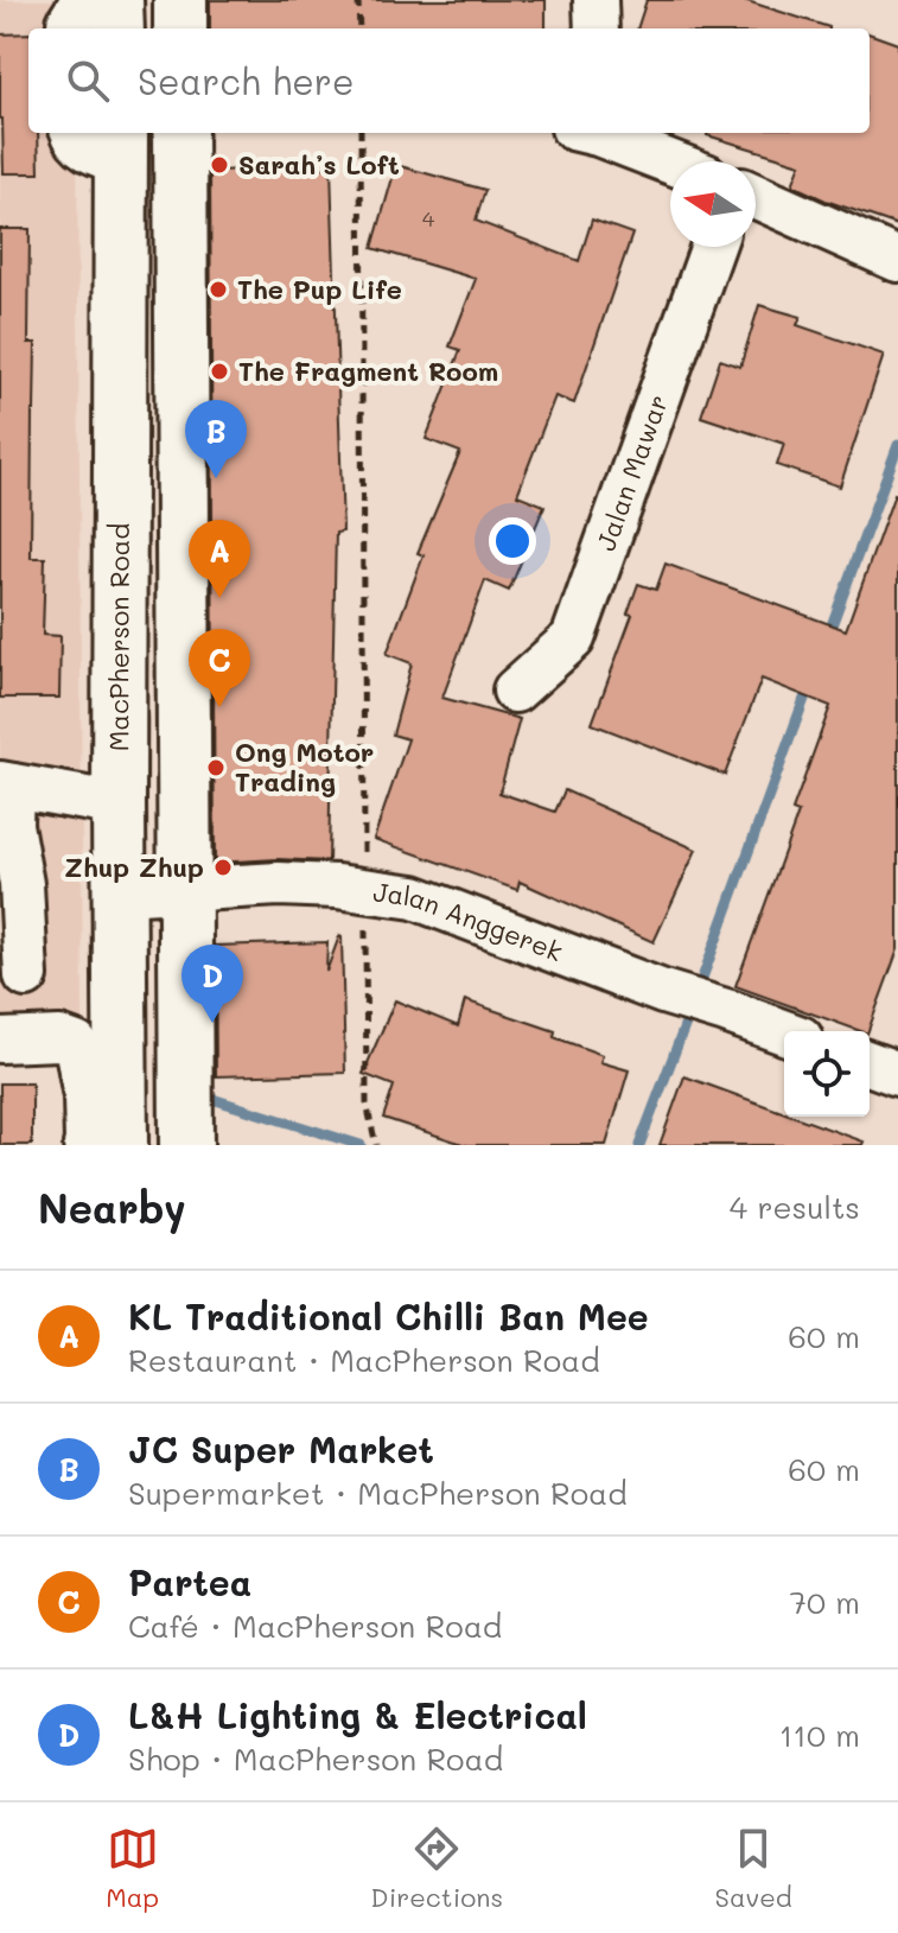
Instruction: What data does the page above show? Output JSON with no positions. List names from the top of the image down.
{
  "streets": {
    "main road": ["MacPherson Road"],
    "street": ["Jalan Mawar", "Jalan Anggerek"]
  },
  "crossings": [
    ["MacPherson Road", "Jalan Anggerek"]
  ],
  "places": [
    "Sarah’s Loft",
    "The Pup Life",
    "The Fragment Room",
    "Ong Motor Trading",
    "Zhup Zhup"
  ],
  "house_numbers": ["4"],
  "north": "left",
  "page": {
    "search": "Search here",
    "pins": [
      "B",
      "A",
      "C",
      "D"
    ],
    "heading": ["Nearby", "4 results"],
    "list": [
      {
        "mark": "A",
        "name": "KL Traditional Chilli Ban Mee",
        "note": "Restaurant · MacPherson Road",
        "value": "60 m"
      },
      {
        "mark": "B",
        "name": "JC Super Market",
        "note": "Supermarket · MacPherson Road",
        "value": "60 m"
      },
      {
        "mark": "C",
        "name": "Partea",
        "note": "Café · MacPherson Road",
        "value": "70 m"
      },
      {
        "mark": "D",
        "name": "L&H Lighting & Electrical",
        "note": "Shop · MacPherson Road",
        "value": "110 m"
      }
    ],
    "nav": ["Map", "Directions", "Saved"]
  }
}
